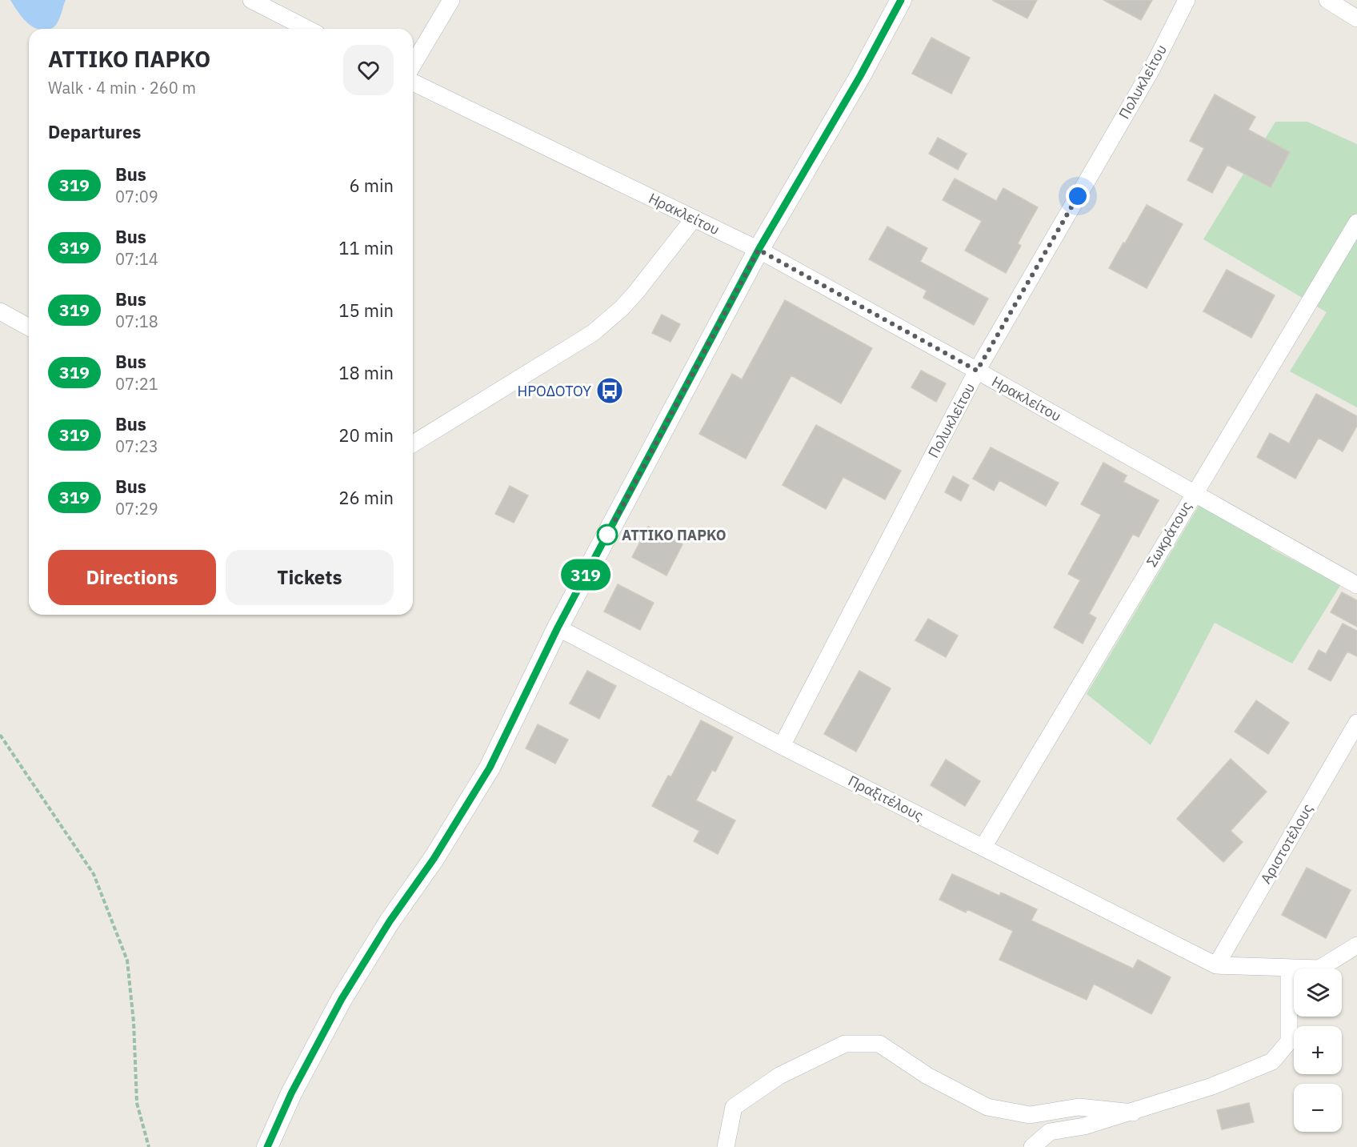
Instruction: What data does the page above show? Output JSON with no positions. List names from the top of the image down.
{
  "streets": {
    "street": [
      "Πολυκλείτου",
      "Ηρακλείτου",
      "Σωκράτους",
      "Πραξιτέλους",
      "Αριστοτέλους"
    ]
  },
  "crossings": [
    ["Πολυκλείτου", "Ηρακλείτου"],
    ["Πολυκλείτου", "Πραξιτέλους"],
    ["Ηρακλείτου", "Σωκράτους"],
    ["Σωκράτους", "Πραξιτέλους"],
    ["Πραξιτέλους", "Αριστοτέλους"]
  ],
  "places": {
    "bus stop": ["ΗΡΟΔΟΤΟΥ"],
    "other": ["ΑΤΤΙΚΟ ΠΑΡΚΟ"]
  },
  "lines": ["bus line 319"],
  "page": {
    "on_map": "319",
    "heading": [
      ["ΑΤΤΙΚΟ ΠΑΡΚΟ", "Walk · 4 min · 260 m"],
      "Departures"
    ],
    "list": [
      {
        "mark": "319",
        "name": "Bus",
        "note": "07:09",
        "value": "6 min"
      },
      {
        "mark": "319",
        "name": "Bus",
        "note": "07:14",
        "value": "11 min"
      },
      {
        "mark": "319",
        "name": "Bus",
        "note": "07:18",
        "value": "15 min"
      },
      {
        "mark": "319",
        "name": "Bus",
        "note": "07:21",
        "value": "18 min"
      },
      {
        "mark": "319",
        "name": "Bus",
        "note": "07:23",
        "value": "20 min"
      },
      {
        "mark": "319",
        "name": "Bus",
        "note": "07:29",
        "value": "26 min"
      }
    ],
    "buttons": ["Directions", "Tickets"],
    "map_buttons": ["+", "−"]
  }
}
